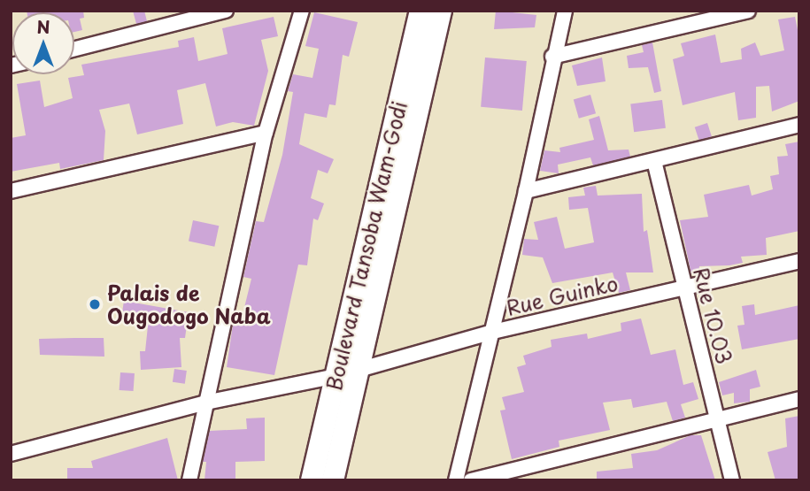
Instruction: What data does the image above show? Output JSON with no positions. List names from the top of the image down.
{
  "streets": {
    "main road": ["Boulevard Tansoba Wam-Godi"],
    "street": ["Rue Guinko", "Rue 10.03"]
  },
  "crossings": [
    ["Boulevard Tansoba Wam-Godi", "Rue Guinko"],
    ["Rue Guinko", "Rue 10.03"]
  ],
  "places": ["Palais de Ougodogo Naba"],
  "north": "top"
}
